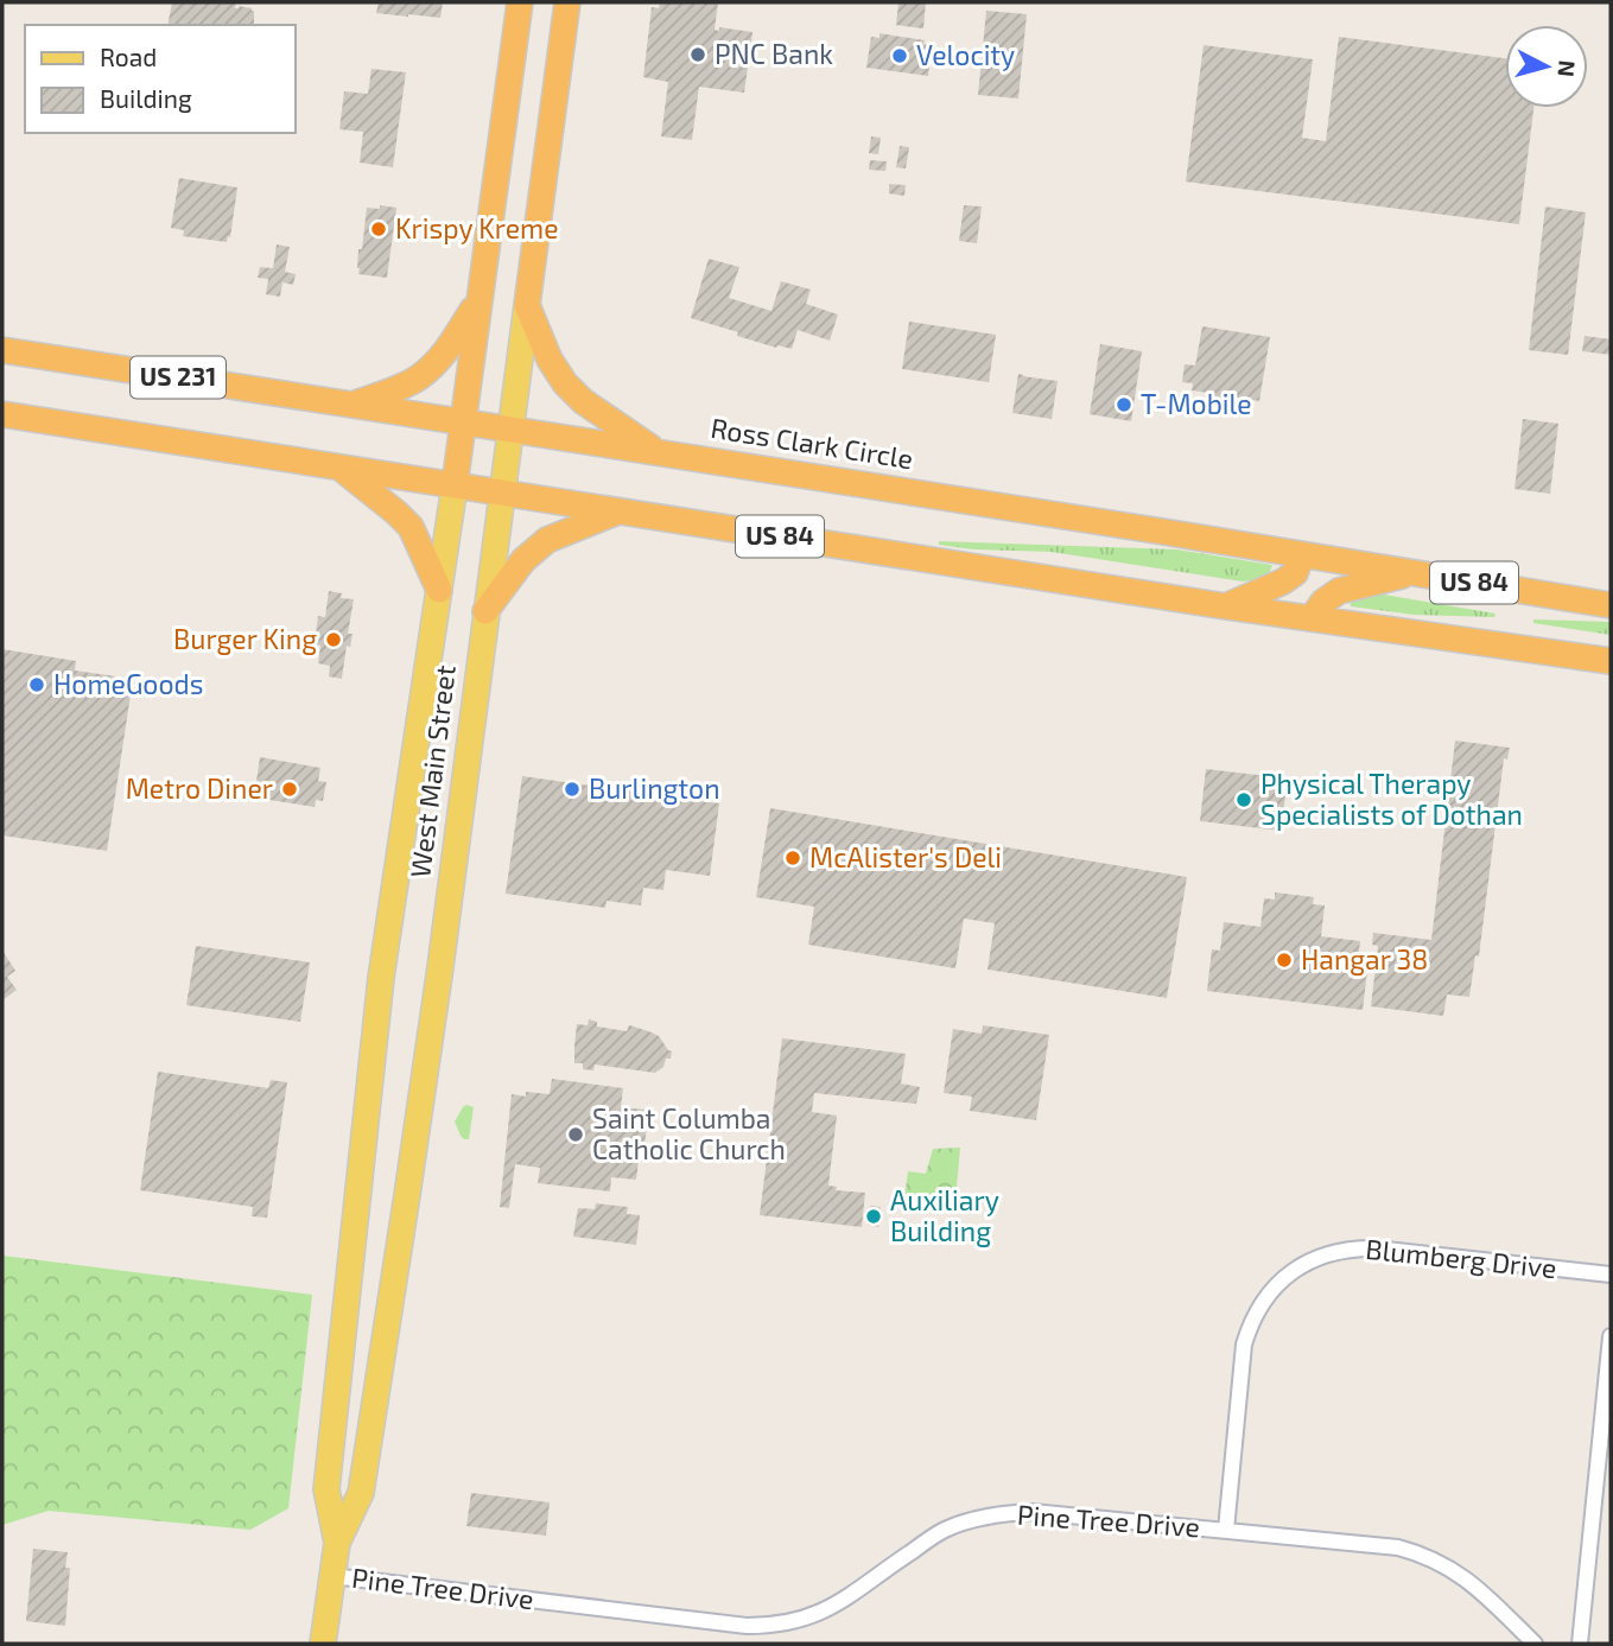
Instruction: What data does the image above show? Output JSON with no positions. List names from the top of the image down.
{
  "streets": {
    "highway": [
      "US 231",
      "Ross Clark Circle",
      "US 84",
      "West Main Street"
    ],
    "street": ["Blumberg Drive", "Pine Tree Drive"]
  },
  "crossings": [
    ["US 231", "US 84"],
    ["US 231", "West Main Street"],
    ["Ross Clark Circle", "US 84"],
    ["Ross Clark Circle", "West Main Street"],
    ["US 84", "West Main Street"],
    ["West Main Street", "Pine Tree Drive"],
    ["Blumberg Drive", "Pine Tree Drive"]
  ],
  "places": [
    "PNC Bank",
    "Velocity",
    "Krispy Kreme",
    "T-Mobile",
    "Burger King",
    "HomeGoods",
    "Metro Diner",
    "Burlington",
    "Physical Therapy Specialists of Dothan",
    "McAlister's Deli",
    "Hangar 38",
    "Saint Columba Catholic Church",
    "Auxiliary Building"
  ],
  "legend": ["Road", "Building"],
  "north": "right"
}
